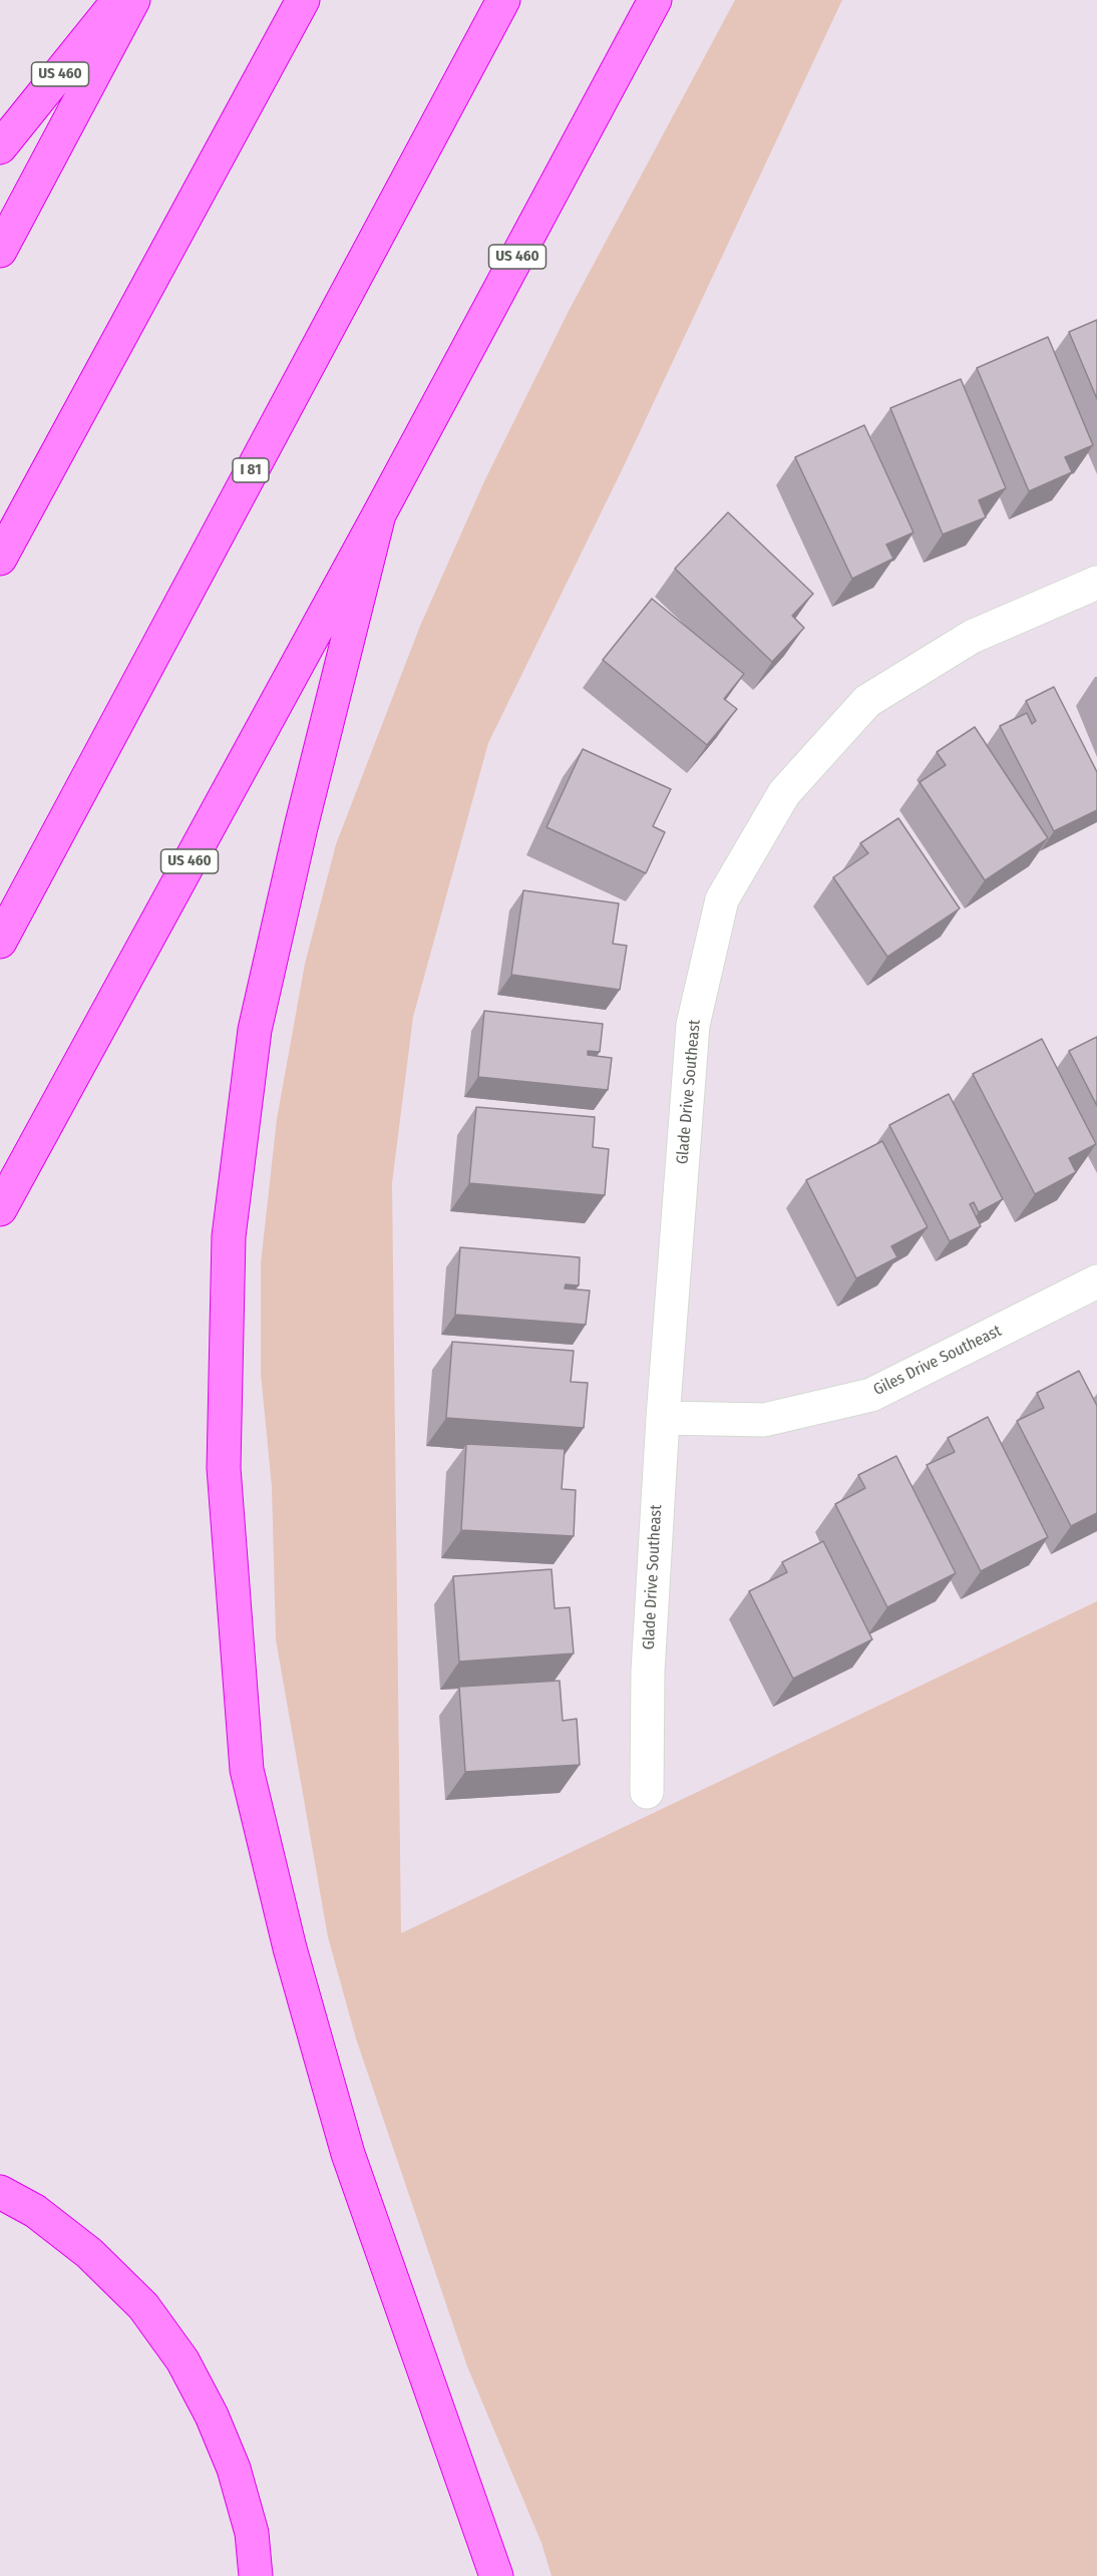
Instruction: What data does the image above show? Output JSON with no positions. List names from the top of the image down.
{
  "streets": {
    "highway": ["US 460", "I 81"],
    "street": ["Glade Drive Southeast", "Giles Drive Southeast"]
  },
  "crossings": [
    ["Glade Drive Southeast", "Giles Drive Southeast"]
  ]
}
